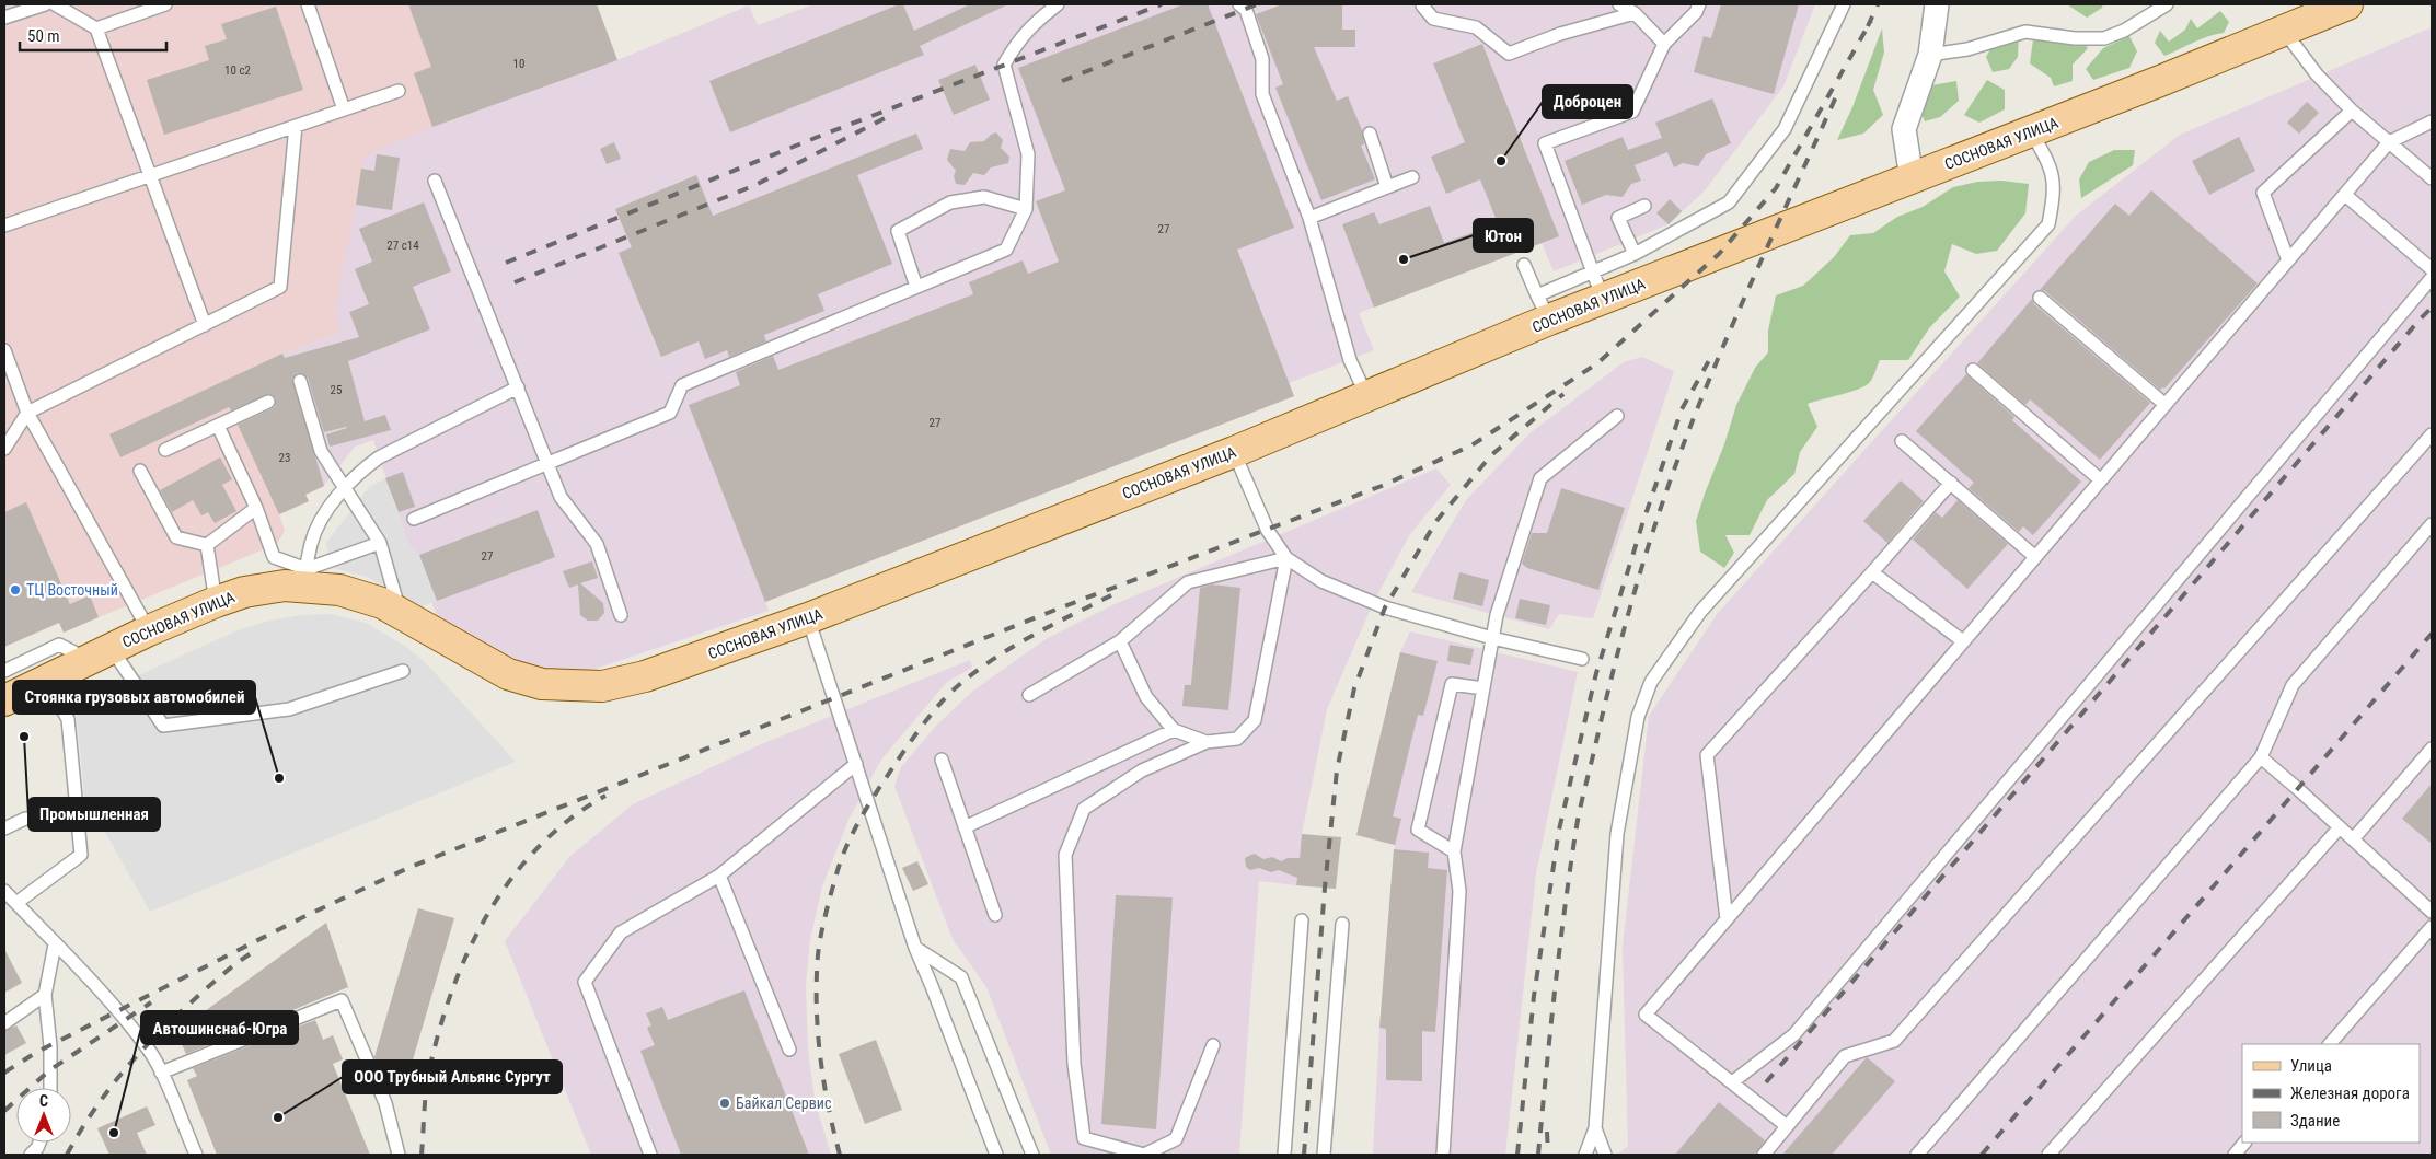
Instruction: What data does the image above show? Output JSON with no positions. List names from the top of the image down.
{
  "streets": {
    "main road": ["СОСНОВАЯ УЛИЦА"]
  },
  "places": [
    "Доброцен",
    "Ютон",
    "ТЦ Восточный",
    "Промышленная",
    "Стоянка грузовых автомобилей",
    "Байкал Сервис",
    "ООО Трубный Альянс Сургут",
    "Автошинснаб-Югра"
  ],
  "house_numbers": [
    "10",
    "10 с2",
    "27",
    "27 с14",
    "25",
    "27",
    "23",
    "27"
  ],
  "legend": ["Улица", "Железная дорога", "Здание"],
  "scale_bar": "50 m",
  "north": "top"
}
